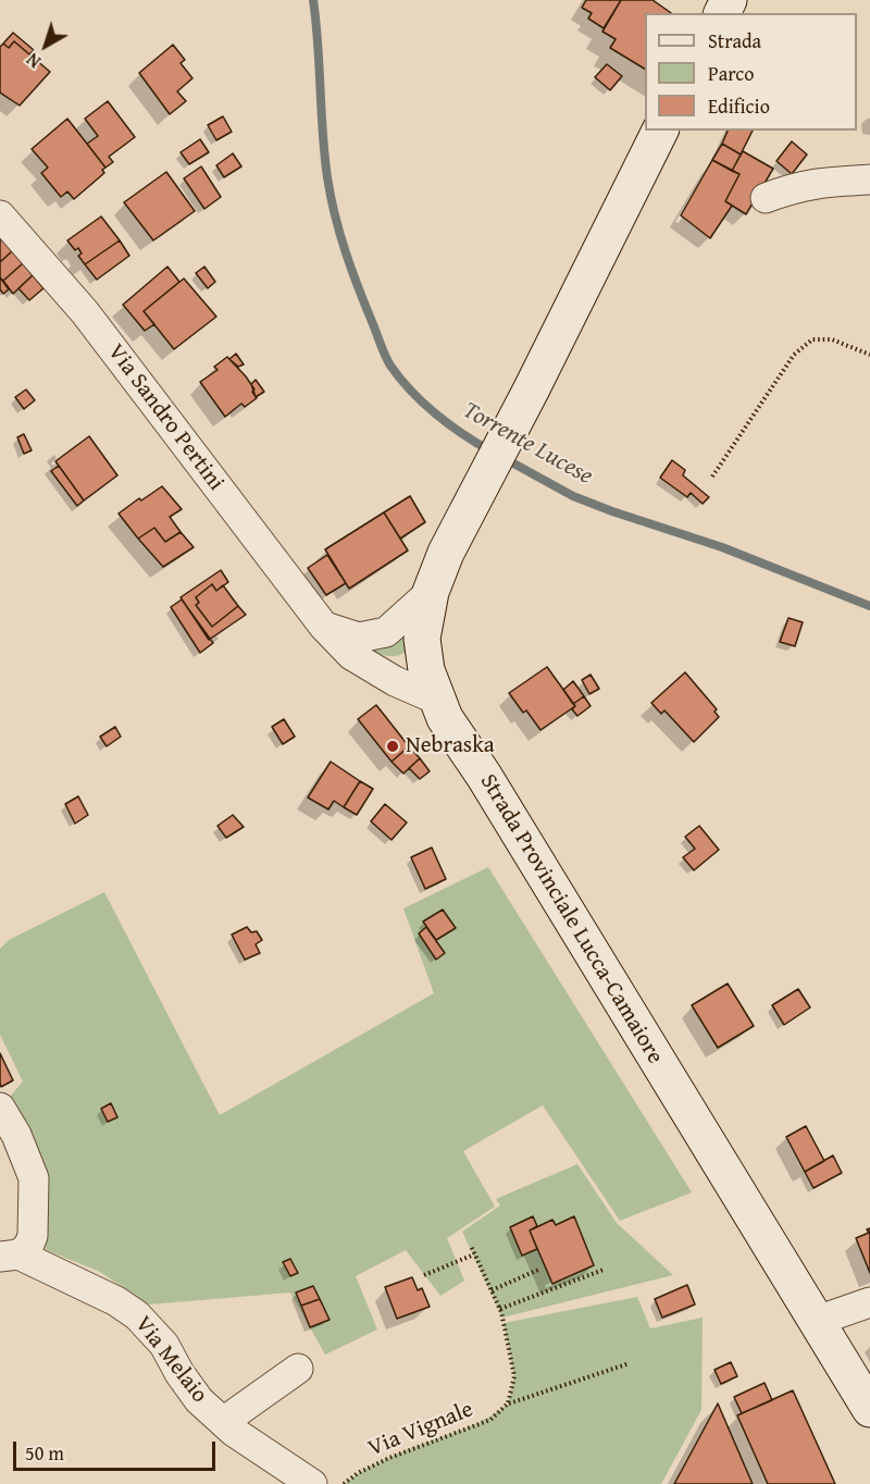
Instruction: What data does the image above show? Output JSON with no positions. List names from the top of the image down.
{
  "streets": {
    "main road": ["Strada Provinciale Lucca-Camaiore"],
    "street": ["Via Sandro Pertini", "Via Melaio"],
    "path": ["Via Vignale"]
  },
  "crossings": [
    ["Via Sandro Pertini", "Strada Provinciale Lucca-Camaiore"]
  ],
  "water": ["Torrente Lucese"],
  "places": ["Nebraska"],
  "legend": ["Strada", "Parco", "Edificio"],
  "scale_bar": "50 m",
  "north": "bottom left"
}
